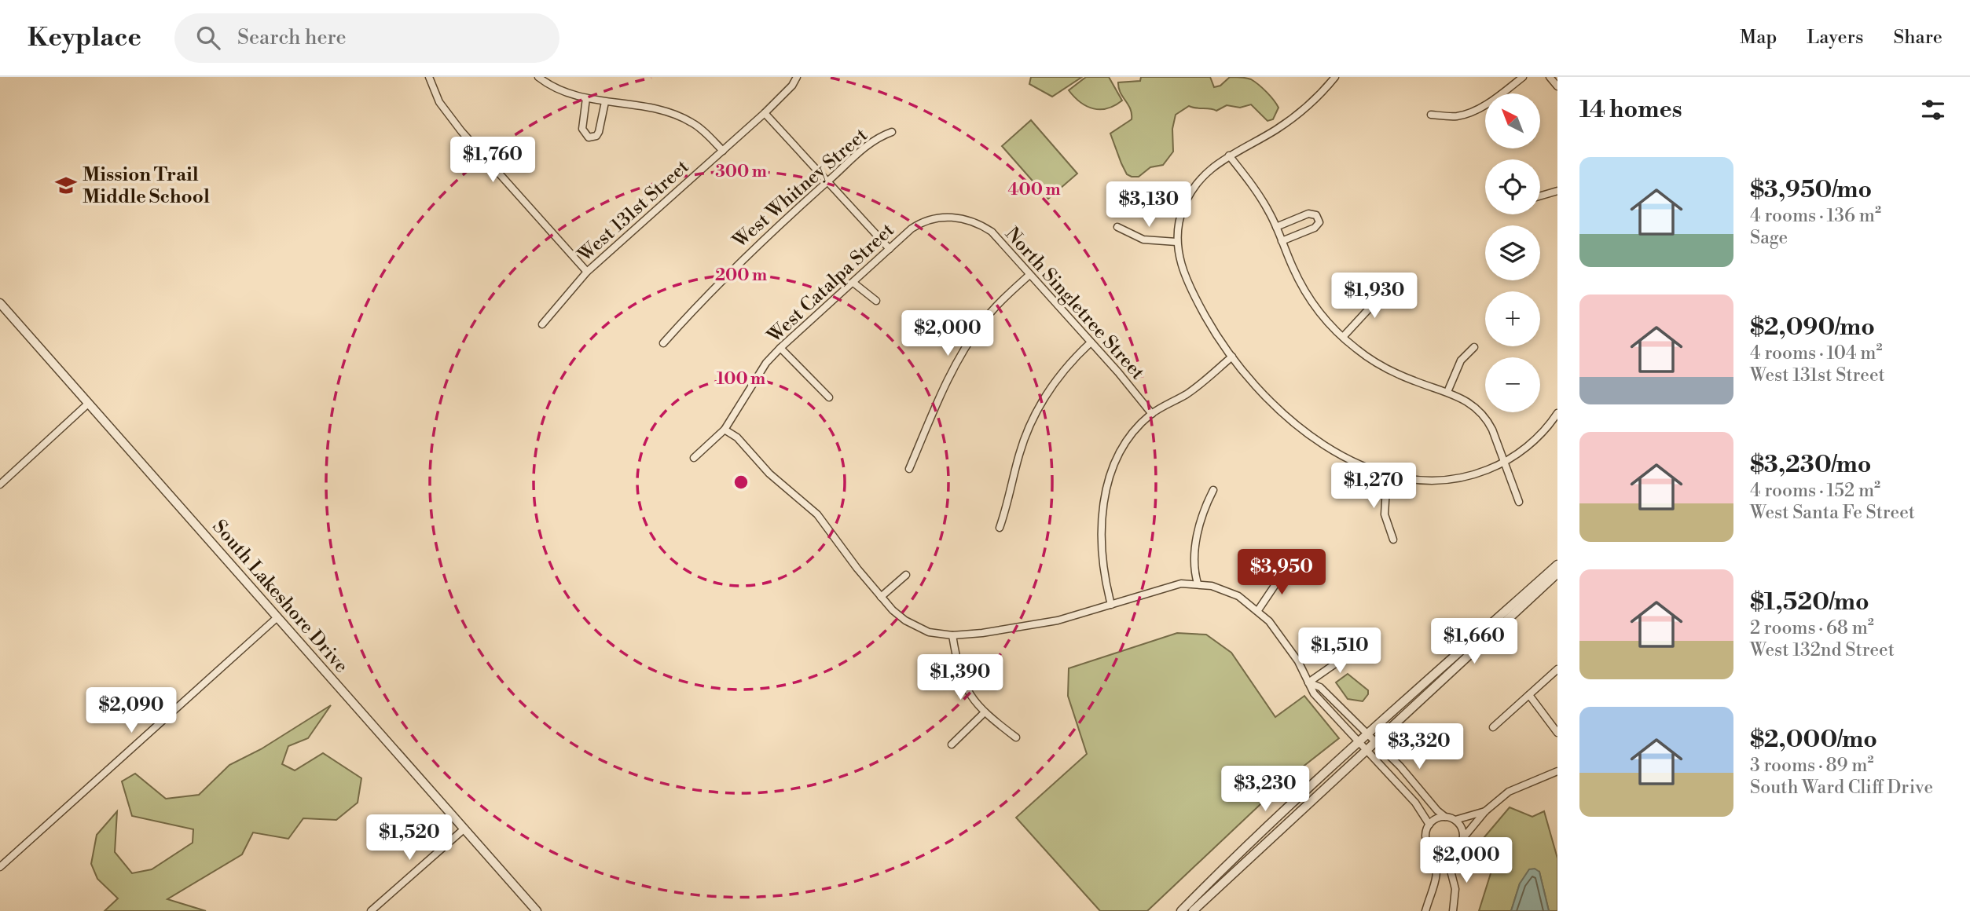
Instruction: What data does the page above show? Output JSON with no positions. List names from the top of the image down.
{
  "streets": {
    "street": [
      "West Whitney Street",
      "West 131st Street",
      "West Catalpa Street",
      "North Singletree Street",
      "South Lakeshore Drive"
    ]
  },
  "crossings": [
    ["West Catalpa Street", "North Singletree Street"]
  ],
  "places": {
    "school or university": ["Mission Trail Middle School"]
  },
  "north": "top left",
  "page": {
    "header": "Keyplace",
    "search": "Search here",
    "nav": ["Map", "Layers", "Share"],
    "heading": "14 homes",
    "map_buttons": ["+", "−"],
    "price": [
      "$1,760",
      "$3,130",
      "$1,930",
      "$2,000",
      "$1,270",
      "$3,950",
      "$1,660",
      "$1,510",
      "$1,390",
      "$2,090",
      "$3,320",
      "$3,230",
      "$1,520",
      "$2,000"
    ],
    "list": [
      {
        "name": "$3,950/mo",
        "note": "4 rooms · 136 m² · Sage"
      },
      {
        "name": "$2,090/mo",
        "note": "4 rooms · 104 m² · West 131st Street"
      },
      {
        "name": "$3,230/mo",
        "note": "4 rooms · 152 m² · West Santa Fe Street"
      },
      {
        "name": "$1,520/mo",
        "note": "2 rooms · 68 m² · West 132nd Street"
      },
      {
        "name": "$2,000/mo",
        "note": "3 rooms · 89 m² · South Ward Cliff Drive"
      }
    ]
  },
  "rings": [
    "300 m",
    "400 m",
    "200 m",
    "100 m"
  ]
}
